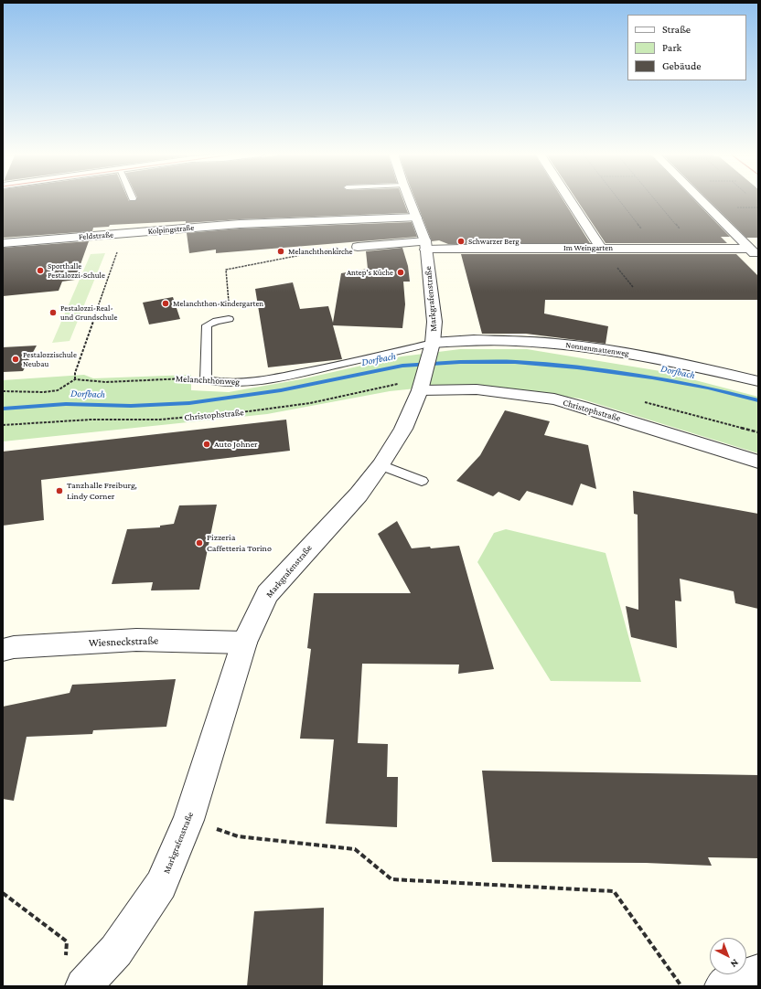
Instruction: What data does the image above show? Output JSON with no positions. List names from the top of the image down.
{
  "streets": {
    "street": [
      "Kolpingstraße",
      "Feldstraße",
      "Im Weingarten",
      "Markgrafenstraße",
      "Nonnenmattenweg",
      "Christophstraße",
      "Wiesneckstraße"
    ],
    "lane": ["Melanchthonweg"]
  },
  "crossings": [
    ["Kolpingstraße", "Feldstraße"],
    ["Kolpingstraße", "Markgrafenstraße"],
    ["Feldstraße", "Melanchthonweg"],
    ["Im Weingarten", "Markgrafenstraße"],
    ["Markgrafenstraße", "Nonnenmattenweg"],
    ["Markgrafenstraße", "Melanchthonweg"],
    ["Markgrafenstraße", "Christophstraße"],
    ["Markgrafenstraße", "Wiesneckstraße"],
    ["Nonnenmattenweg", "Melanchthonweg"]
  ],
  "water": ["Dorfbach"],
  "places": [
    "Schwarzer Berg",
    "Melanchthonkirche",
    "Sporthalle Pestalozzi-Schule",
    "Antep's Küche",
    "Melanchthon-Kindergarten",
    "Pestalozzi-Real- und Grundschule",
    "Pestalozzischule Neubau",
    "Auto Johner",
    "Tanzhalle Freiburg, Lindy Corner",
    "Pizzeria Caffetteria Torino"
  ],
  "legend": ["Straße", "Park", "Gebäude"],
  "north": "bottom right"
}
